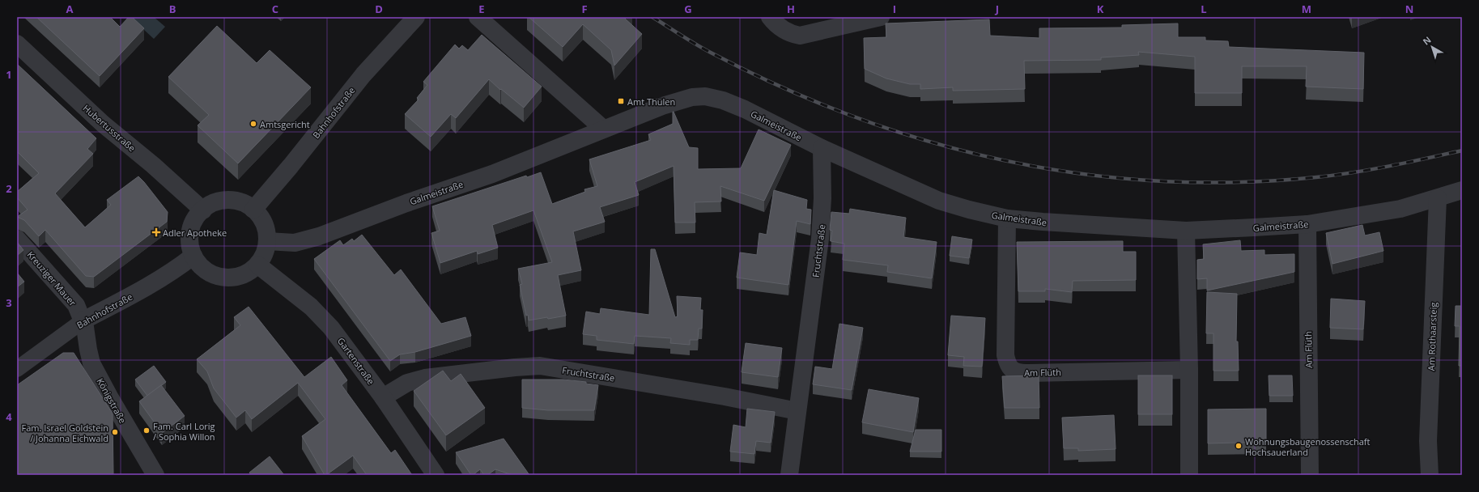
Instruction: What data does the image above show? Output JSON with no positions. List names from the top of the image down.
{
  "streets": {
    "street": [
      "Bahnhofstraße",
      "Galmeistraße",
      "Hubertusstraße",
      "Fruchtstraße",
      "Kreuziger Mauer",
      "Am Rothaarsteig",
      "Am Flüth",
      "Gartenstraße",
      "Königstraße"
    ]
  },
  "crossings": [
    ["Bahnhofstraße", "Galmeistraße"],
    ["Bahnhofstraße", "Hubertusstraße"],
    ["Bahnhofstraße", "Kreuziger Mauer"],
    ["Bahnhofstraße", "Gartenstraße"],
    ["Bahnhofstraße", "Königstraße"],
    ["Galmeistraße", "Hubertusstraße"],
    ["Galmeistraße", "Fruchtstraße"],
    ["Galmeistraße", "Am Rothaarsteig"],
    ["Galmeistraße", "Am Flüth"],
    ["Galmeistraße", "Gartenstraße"],
    ["Hubertusstraße", "Gartenstraße"],
    ["Fruchtstraße", "Gartenstraße"],
    ["Kreuziger Mauer", "Königstraße"]
  ],
  "places": {
    "transit": ["Amt Thülen"],
    "other": [
      "Amtsgericht",
      "Fam. Carl Lorig / Sophia Willon",
      "Fam. Israel Goldstein / Johanna Eichwald",
      "Wohnungsbaugenossenschaft Hochsauerland"
    ],
    "health": ["Adler Apotheke"]
  },
  "north": "top left",
  "grid": {
    "columns": [
      "A",
      "B",
      "C",
      "D",
      "E",
      "F",
      "G",
      "H",
      "I",
      "J",
      "K",
      "L",
      "M",
      "N"
    ],
    "rows": [
      "1",
      "2",
      "3",
      "4"
    ]
  }
}
